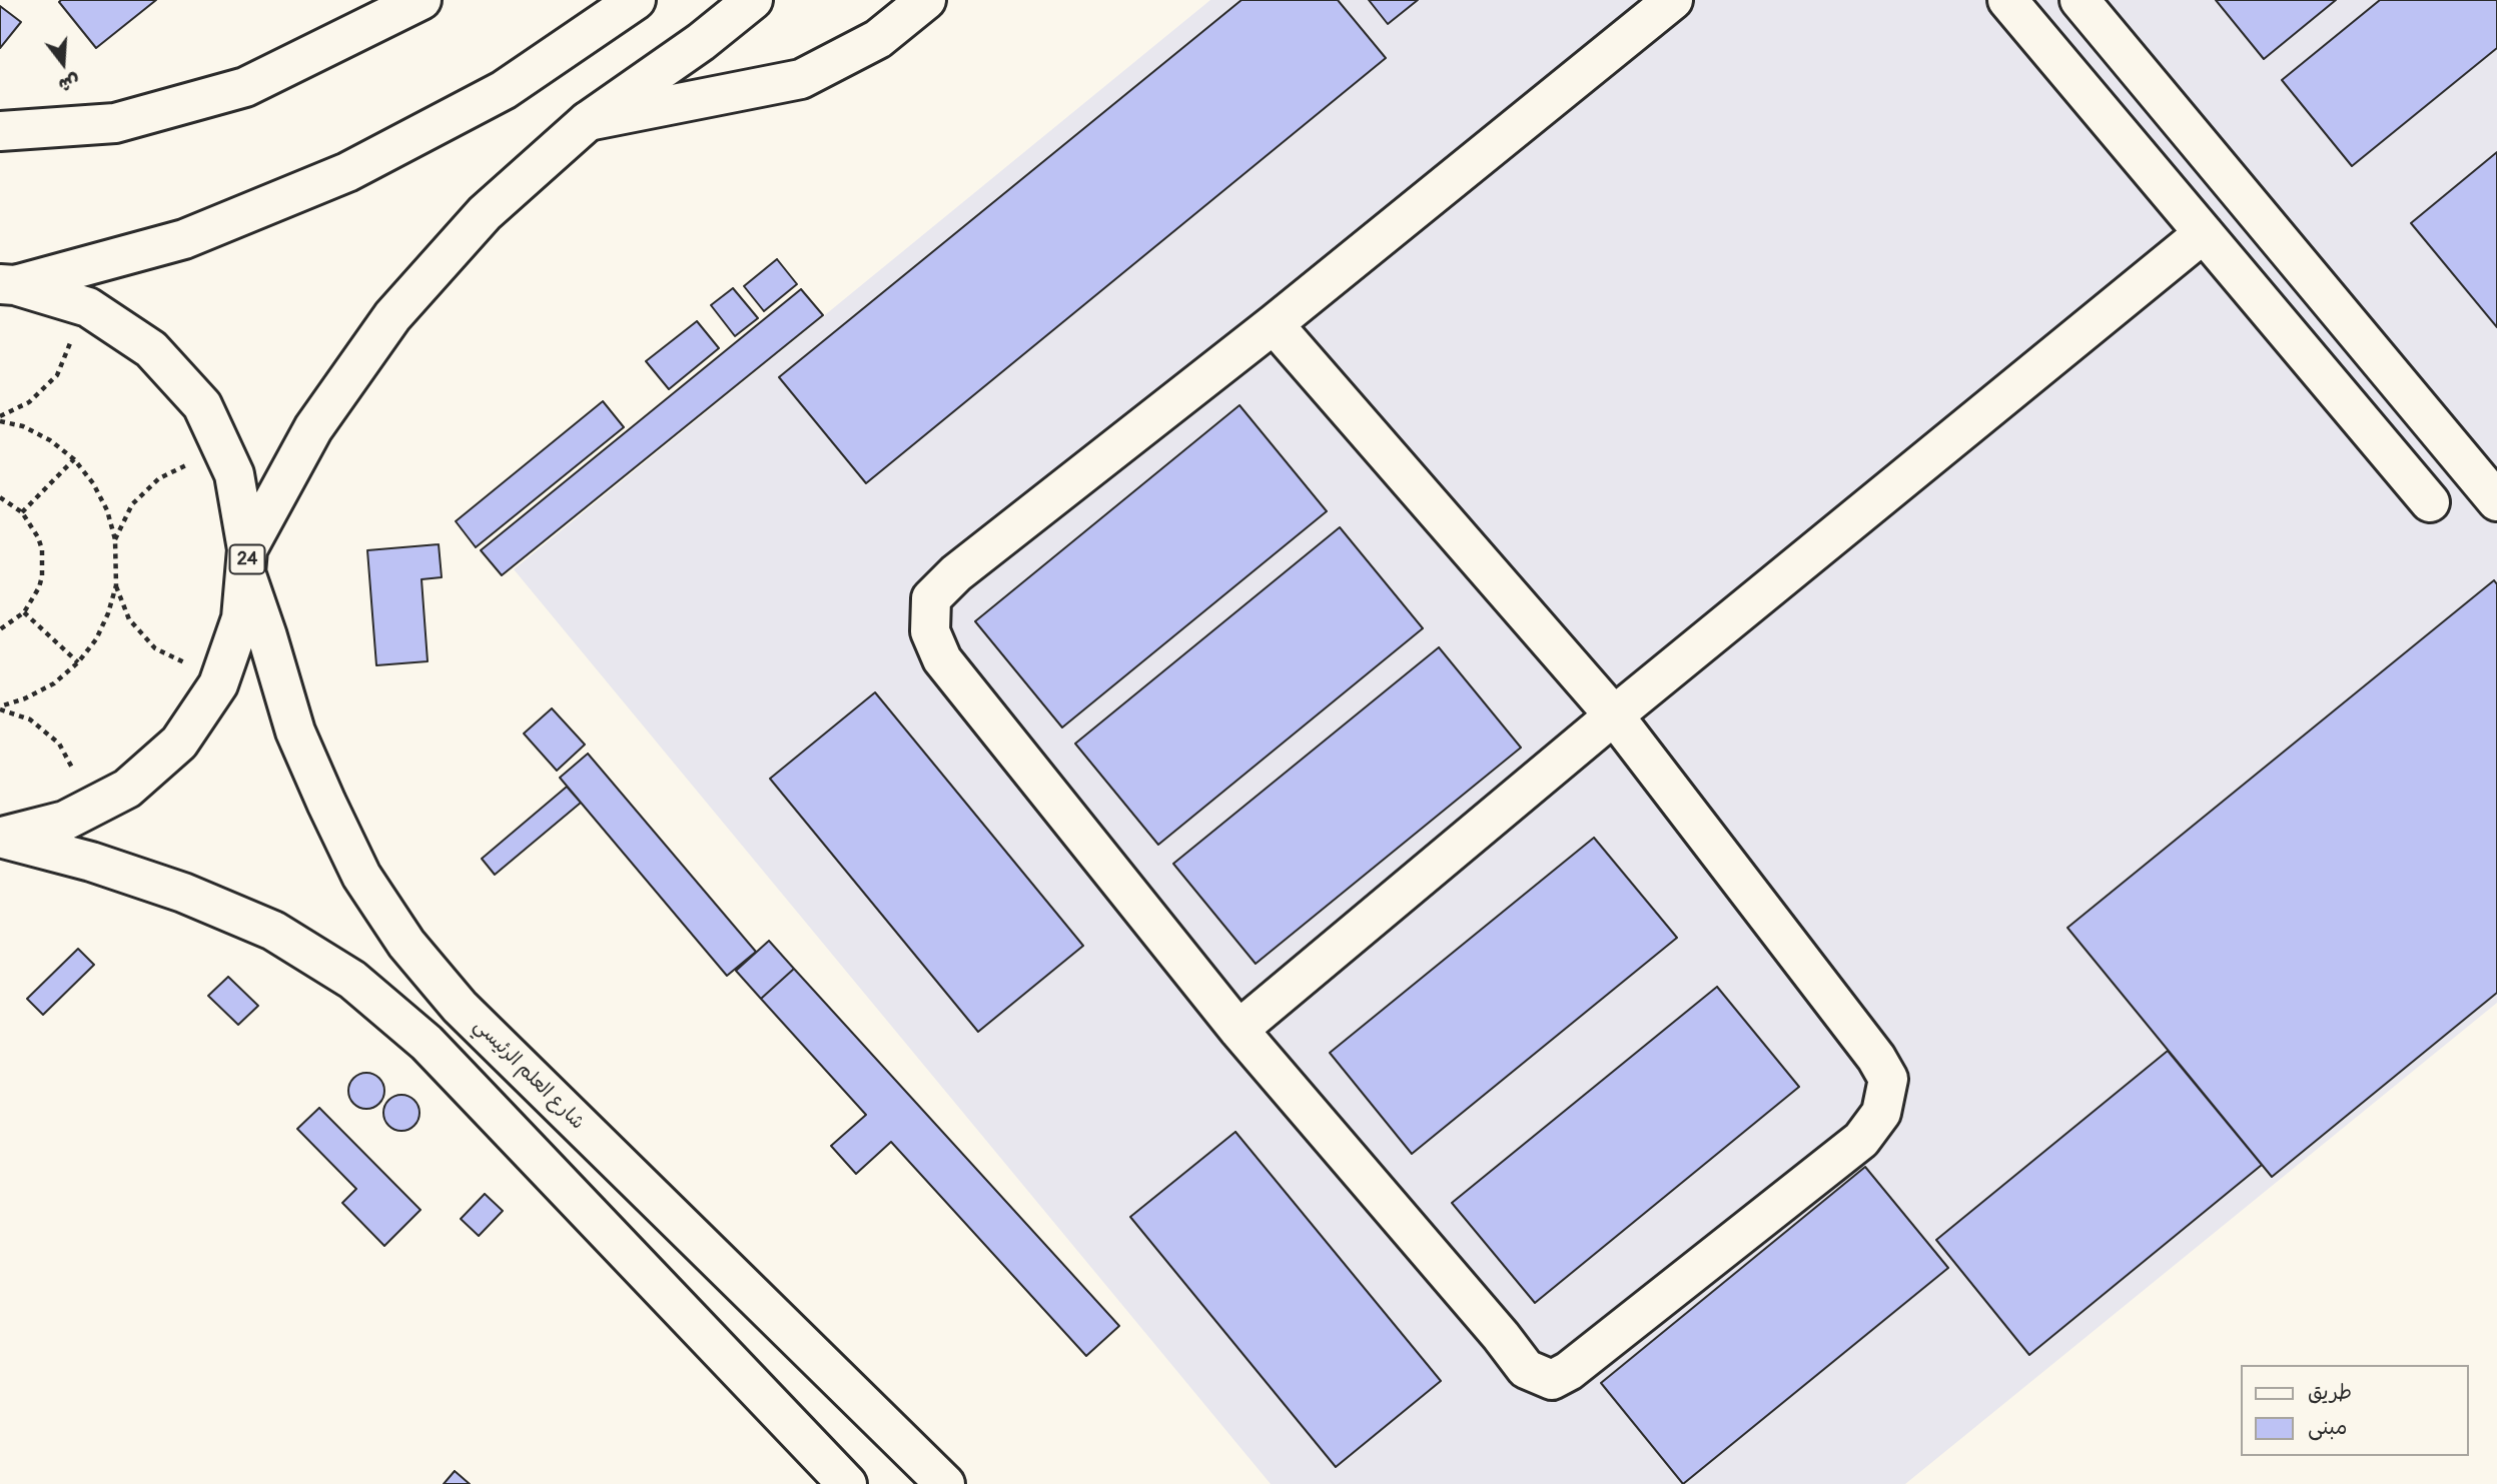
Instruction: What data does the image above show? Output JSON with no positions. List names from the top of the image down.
{
  "streets": {
    "main road": ["24", "شارع العلم الرئيسي"]
  },
  "crossings": [
    ["24", "شارع العلم الرئيسي"]
  ],
  "legend": ["طريق", "مبنى"],
  "north": "bottom"
}
